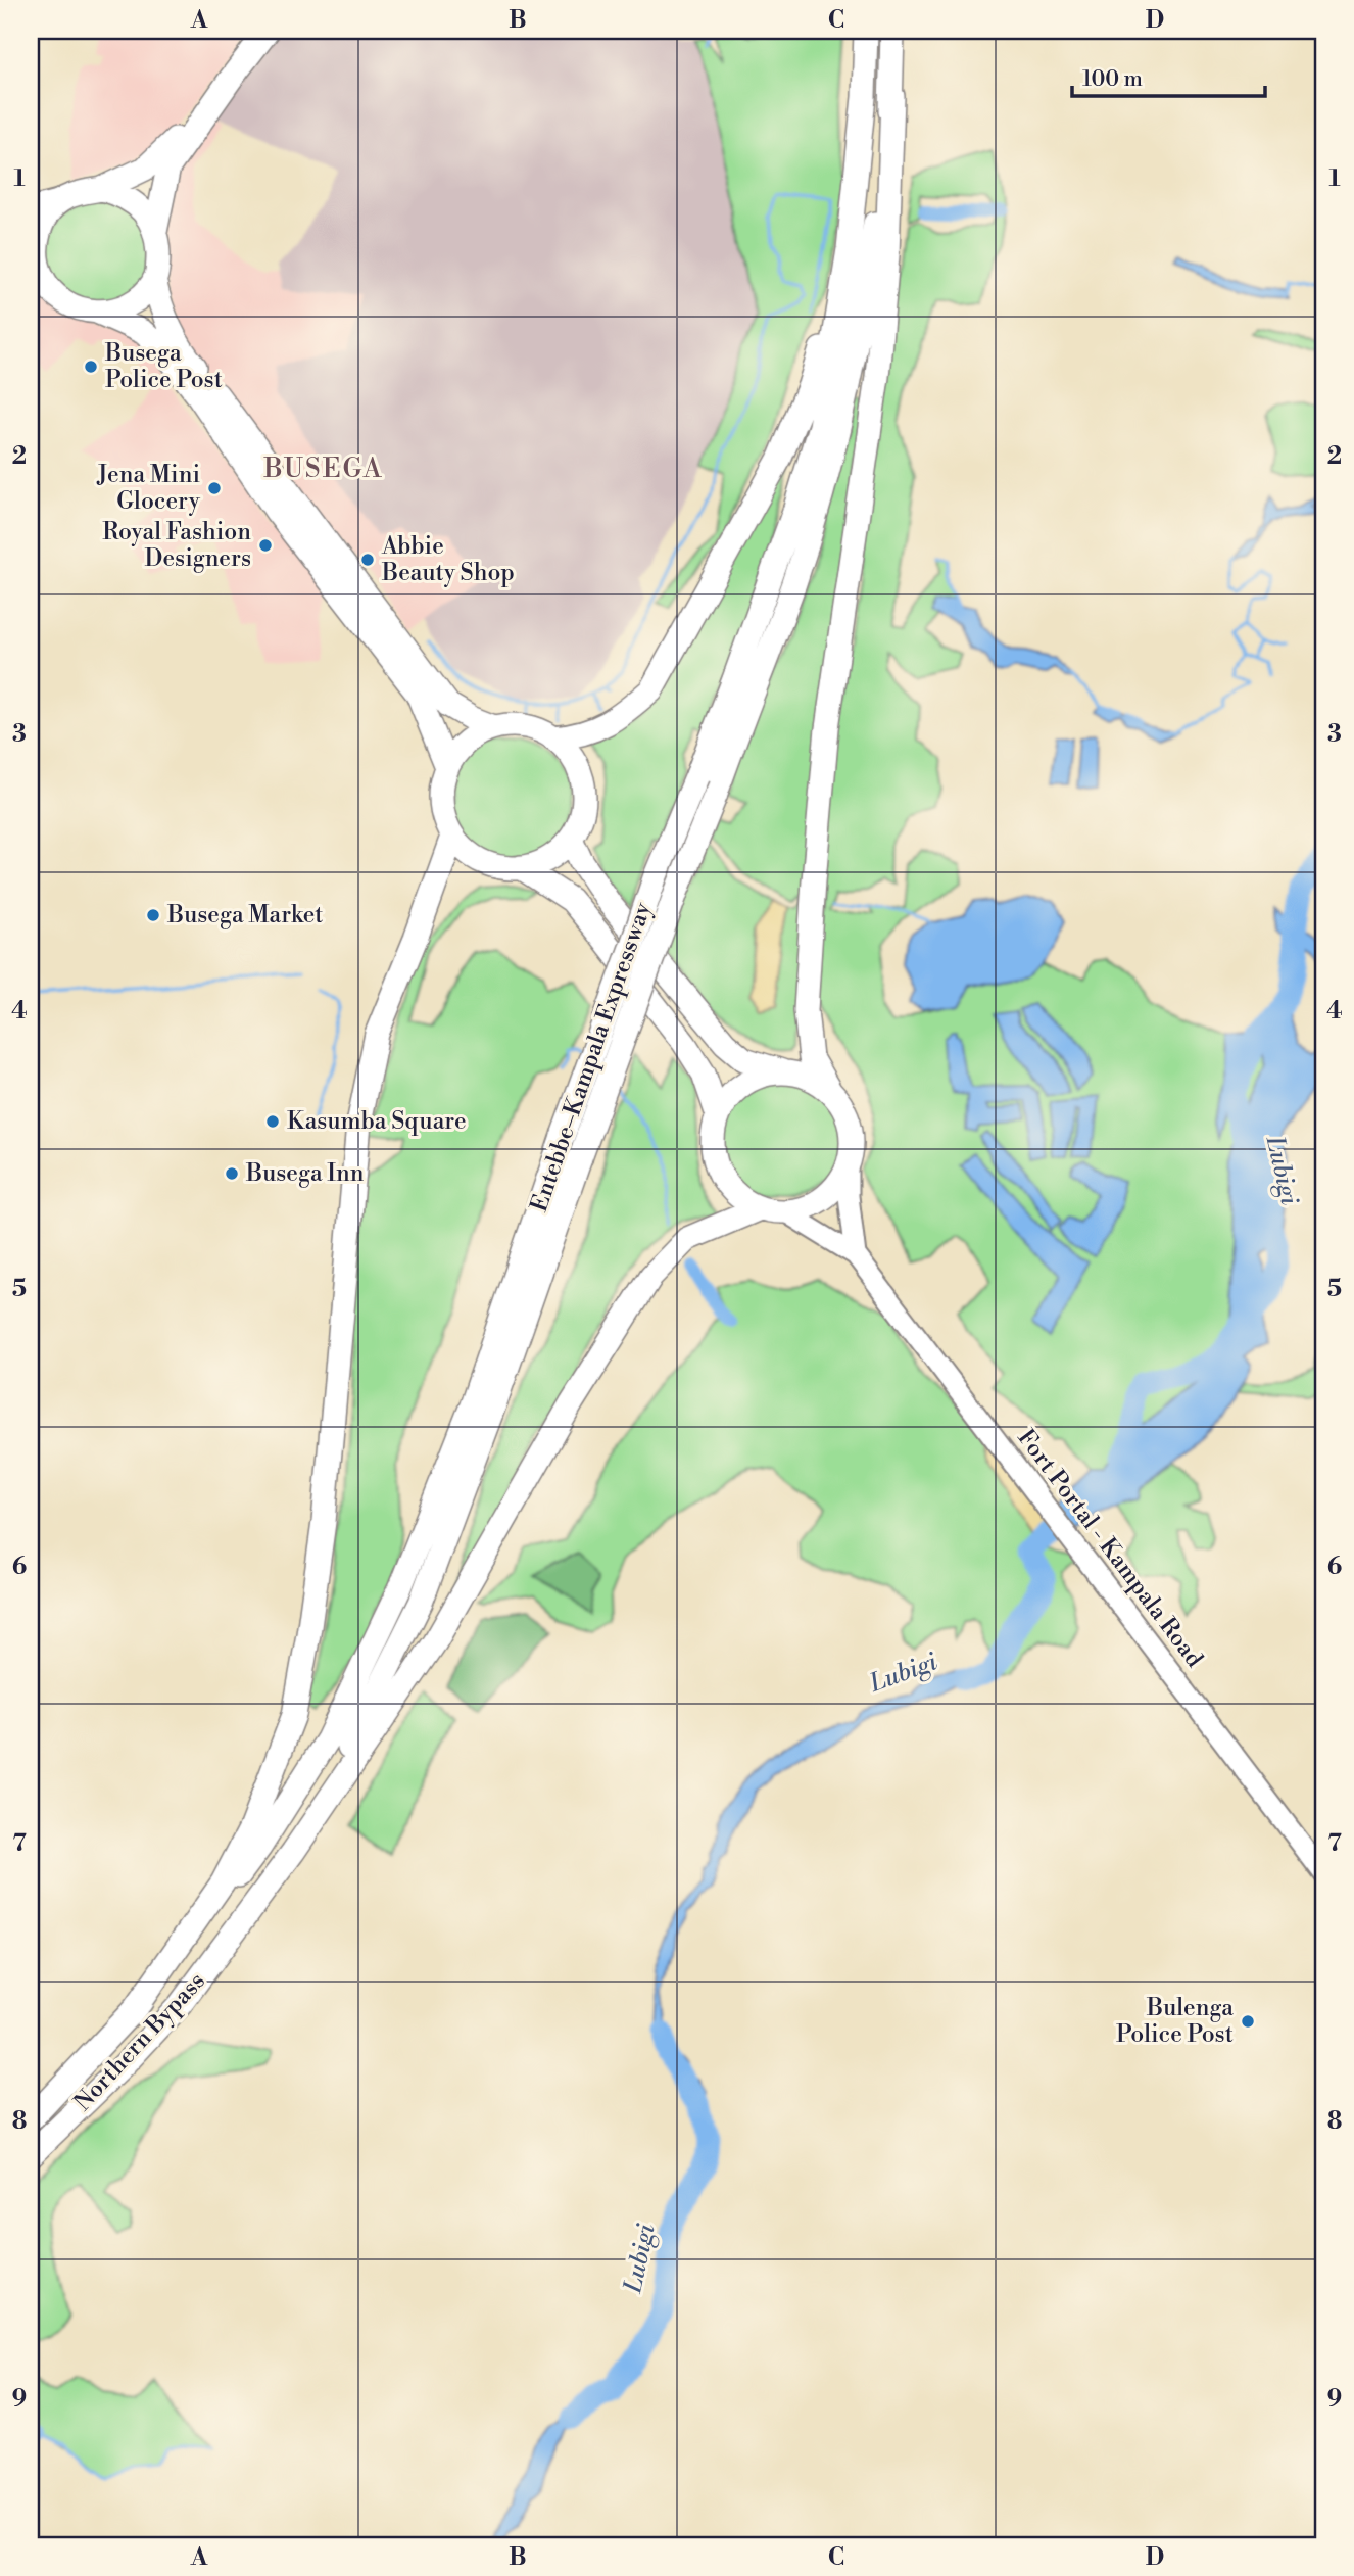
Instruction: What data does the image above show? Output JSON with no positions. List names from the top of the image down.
{
  "streets": {
    "highway": ["Entebbe–Kampala Expressway", "Northern Bypass"],
    "main road": ["Fort Portal - Kampala Road"]
  },
  "crossings": [
    ["Entebbe–Kampala Expressway", "Northern Bypass"]
  ],
  "districts": ["BUSEGA"],
  "water": ["Lubigi"],
  "places": [
    "Busega Police Post",
    "Jena Mini Glocery",
    "Royal Fashion Designers",
    "Abbie Beauty Shop",
    "Busega Market",
    "Kasumba Square",
    "Busega Inn",
    "Bulenga Police Post"
  ],
  "scale_bar": "100 m",
  "grid": {
    "columns": [
      "A",
      "B",
      "C",
      "D"
    ],
    "rows": [
      "1",
      "2",
      "3",
      "4",
      "5",
      "6",
      "7",
      "8",
      "9"
    ]
  }
}
